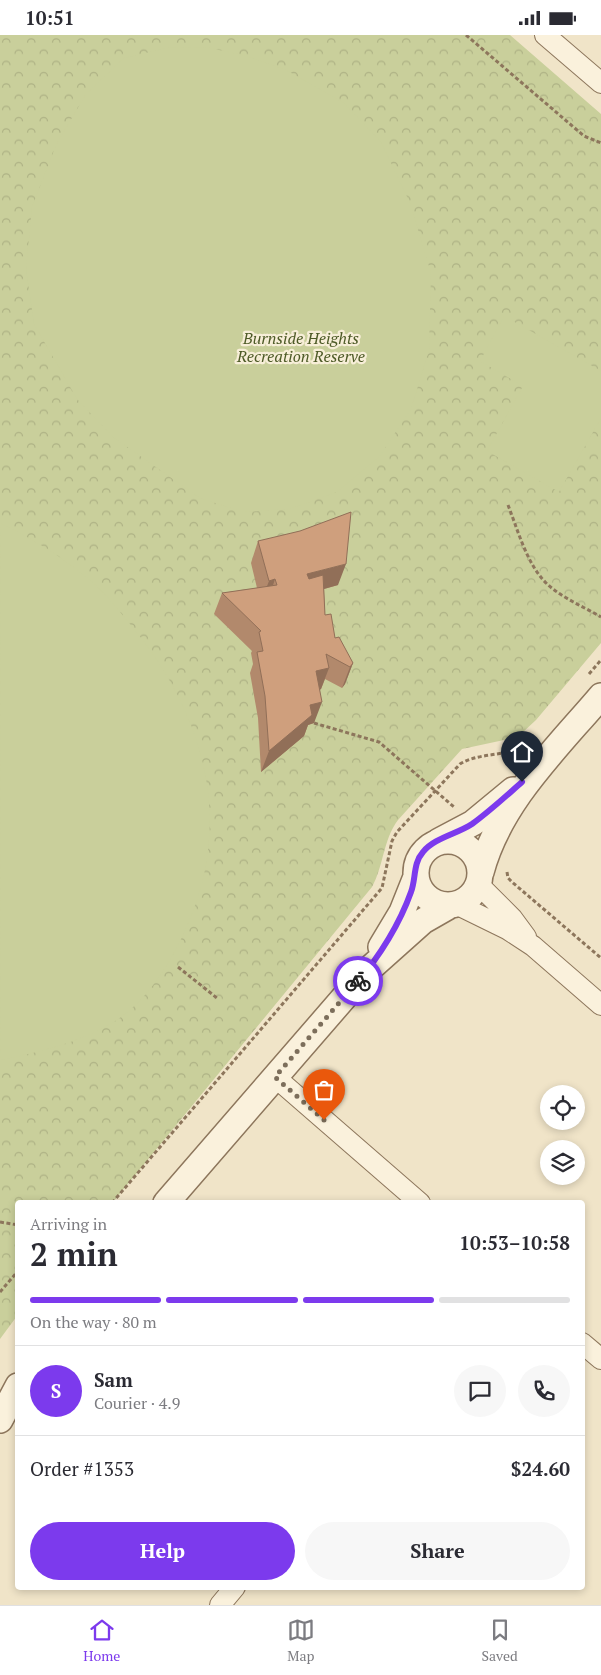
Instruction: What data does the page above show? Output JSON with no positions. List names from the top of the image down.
{
  "parks": ["Burnside Heights Recreation Reserve"],
  "page": {
    "status": "10:51",
    "heading": ["2 min", "Arriving in", "10:53–10:58"],
    "panel": [
      "Sam",
      "Courier · 4.9",
      "Order #1353",
      "$24.60"
    ],
    "bar": "On the way · 80 m",
    "round": "S",
    "buttons": ["Help", "Share"],
    "tabs": ["Home", "Map", "Saved"]
  }
}
